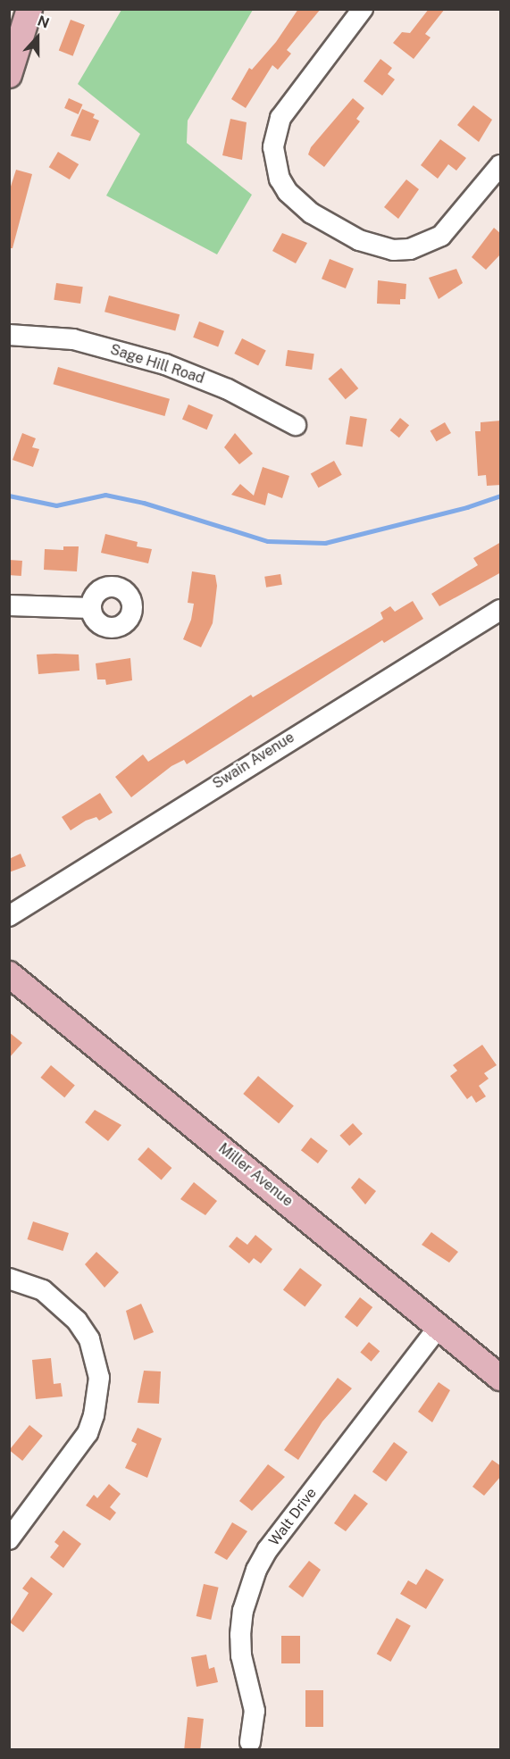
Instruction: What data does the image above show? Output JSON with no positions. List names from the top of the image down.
{
  "streets": {
    "main road": ["Miller Avenue"],
    "street": ["Sage Hill Road", "Swain Avenue", "Walt Drive"]
  },
  "crossings": [
    ["Miller Avenue", "Walt Drive"]
  ],
  "north": "top"
}
